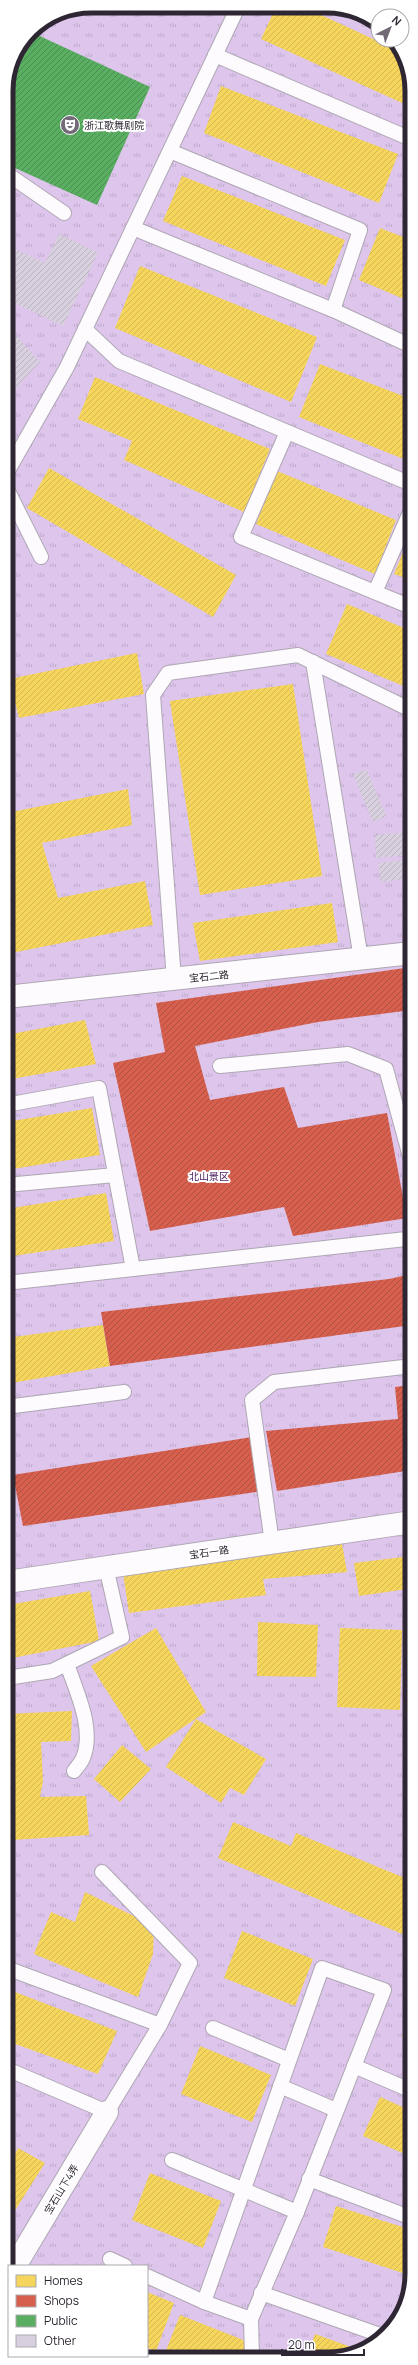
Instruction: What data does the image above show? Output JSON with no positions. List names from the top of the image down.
{
  "streets": {
    "street": ["宝石二路", "宝石一路", "宝石山下4弄"]
  },
  "parks": ["北山景区"],
  "places": {
    "theatre": ["浙江歌舞剧院"]
  },
  "legend": [
    "Homes",
    "Shops",
    "Public",
    "Other"
  ],
  "scale_bar": "20 m",
  "north": "top right"
}
